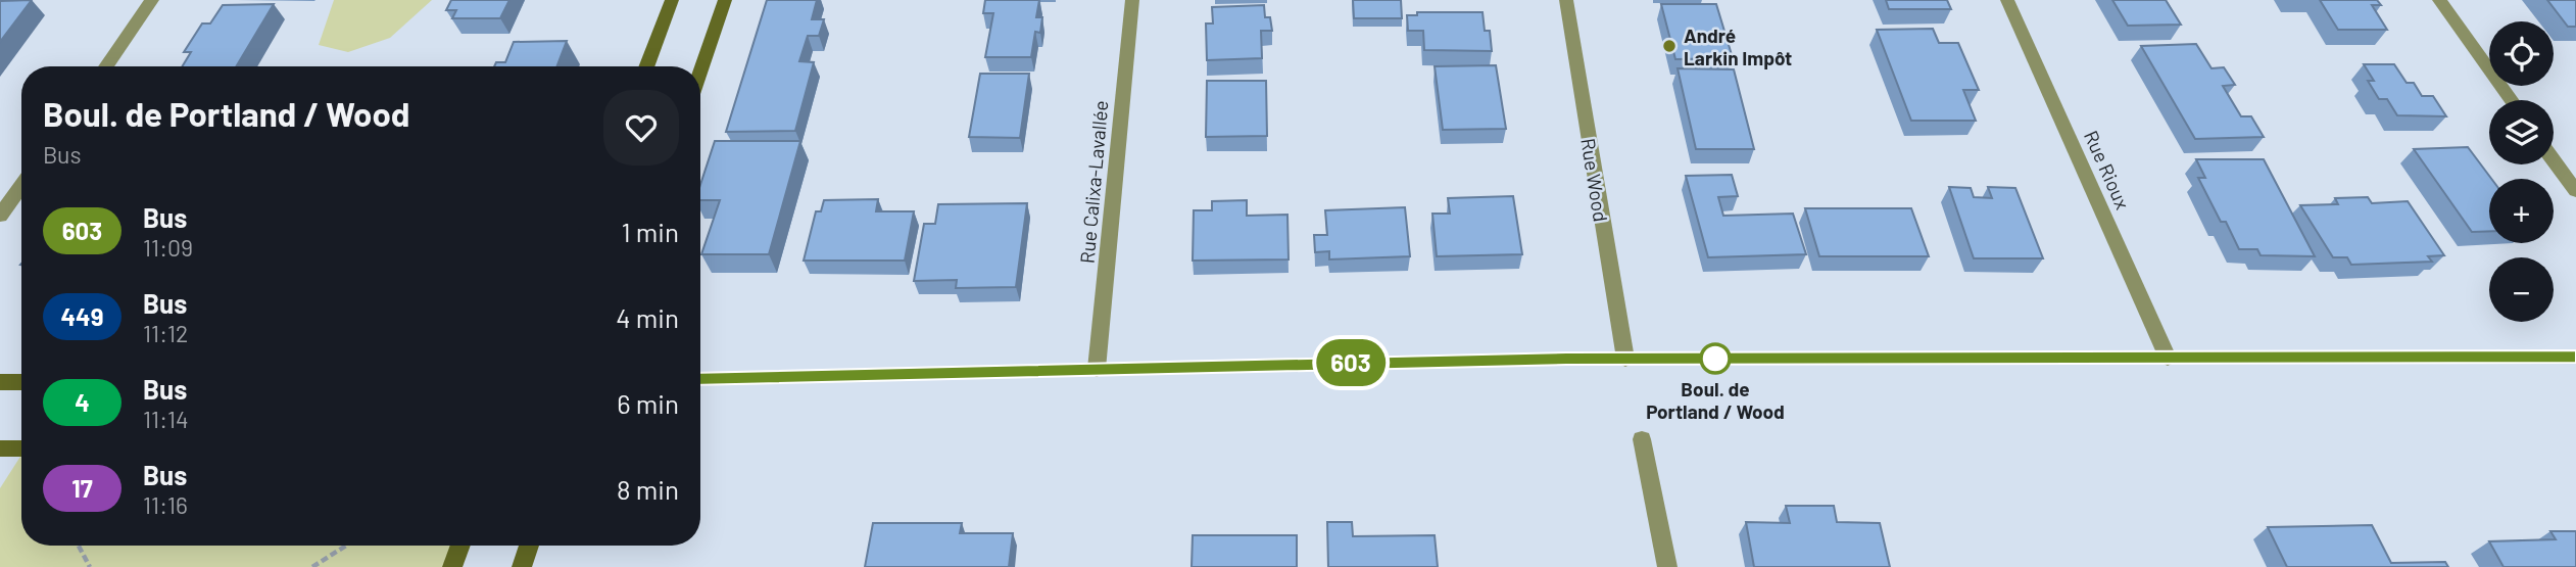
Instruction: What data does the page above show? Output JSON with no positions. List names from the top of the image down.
{
  "streets": {
    "street": ["Rue Rioux", "Rue Wood", "Rue Calixa-Lavallée"]
  },
  "places": ["André Larkin Impôt", "Boul. de Portland / Wood"],
  "lines": ["bus line 603"],
  "page": {
    "on_map": "603",
    "map_buttons": ["+", "−"],
    "heading": ["Boul. de Portland / Wood", "Bus"],
    "list": [
      {
        "mark": "603",
        "name": "Bus",
        "note": "11:09",
        "value": "1 min"
      },
      {
        "mark": "449",
        "name": "Bus",
        "note": "11:12",
        "value": "4 min"
      },
      {
        "mark": "4",
        "name": "Bus",
        "note": "11:14",
        "value": "6 min"
      },
      {
        "mark": "17",
        "name": "Bus",
        "note": "11:16",
        "value": "8 min"
      }
    ]
  }
}
